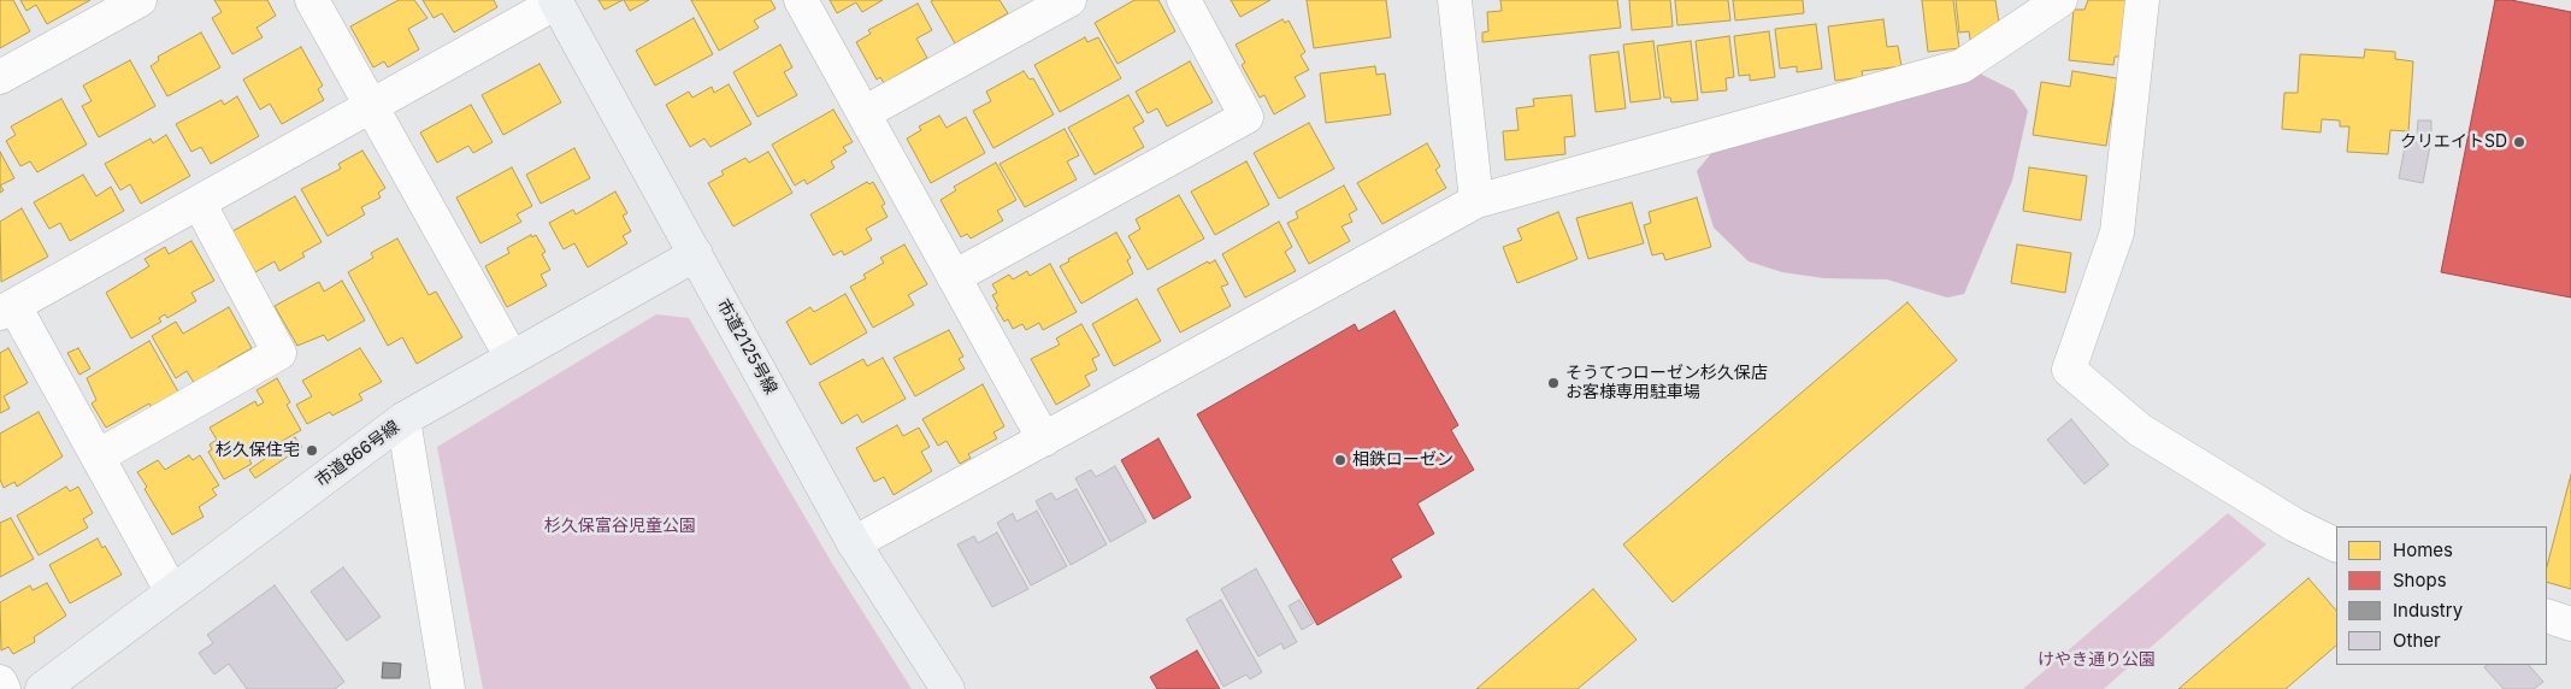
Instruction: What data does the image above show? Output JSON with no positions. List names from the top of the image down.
{
  "streets": {
    "street": ["市道2125号線", "市道866号線"]
  },
  "crossings": [
    ["市道2125号線", "市道866号線"]
  ],
  "parks": ["杉久保富谷児童公園", "けやき通り公園"],
  "places": [
    "クリエイトSD",
    "そうてつローゼン杉久保店 お客様専用駐車場",
    "杉久保住宅",
    "相鉄ローゼン"
  ],
  "legend": [
    "Homes",
    "Shops",
    "Industry",
    "Other"
  ]
}
